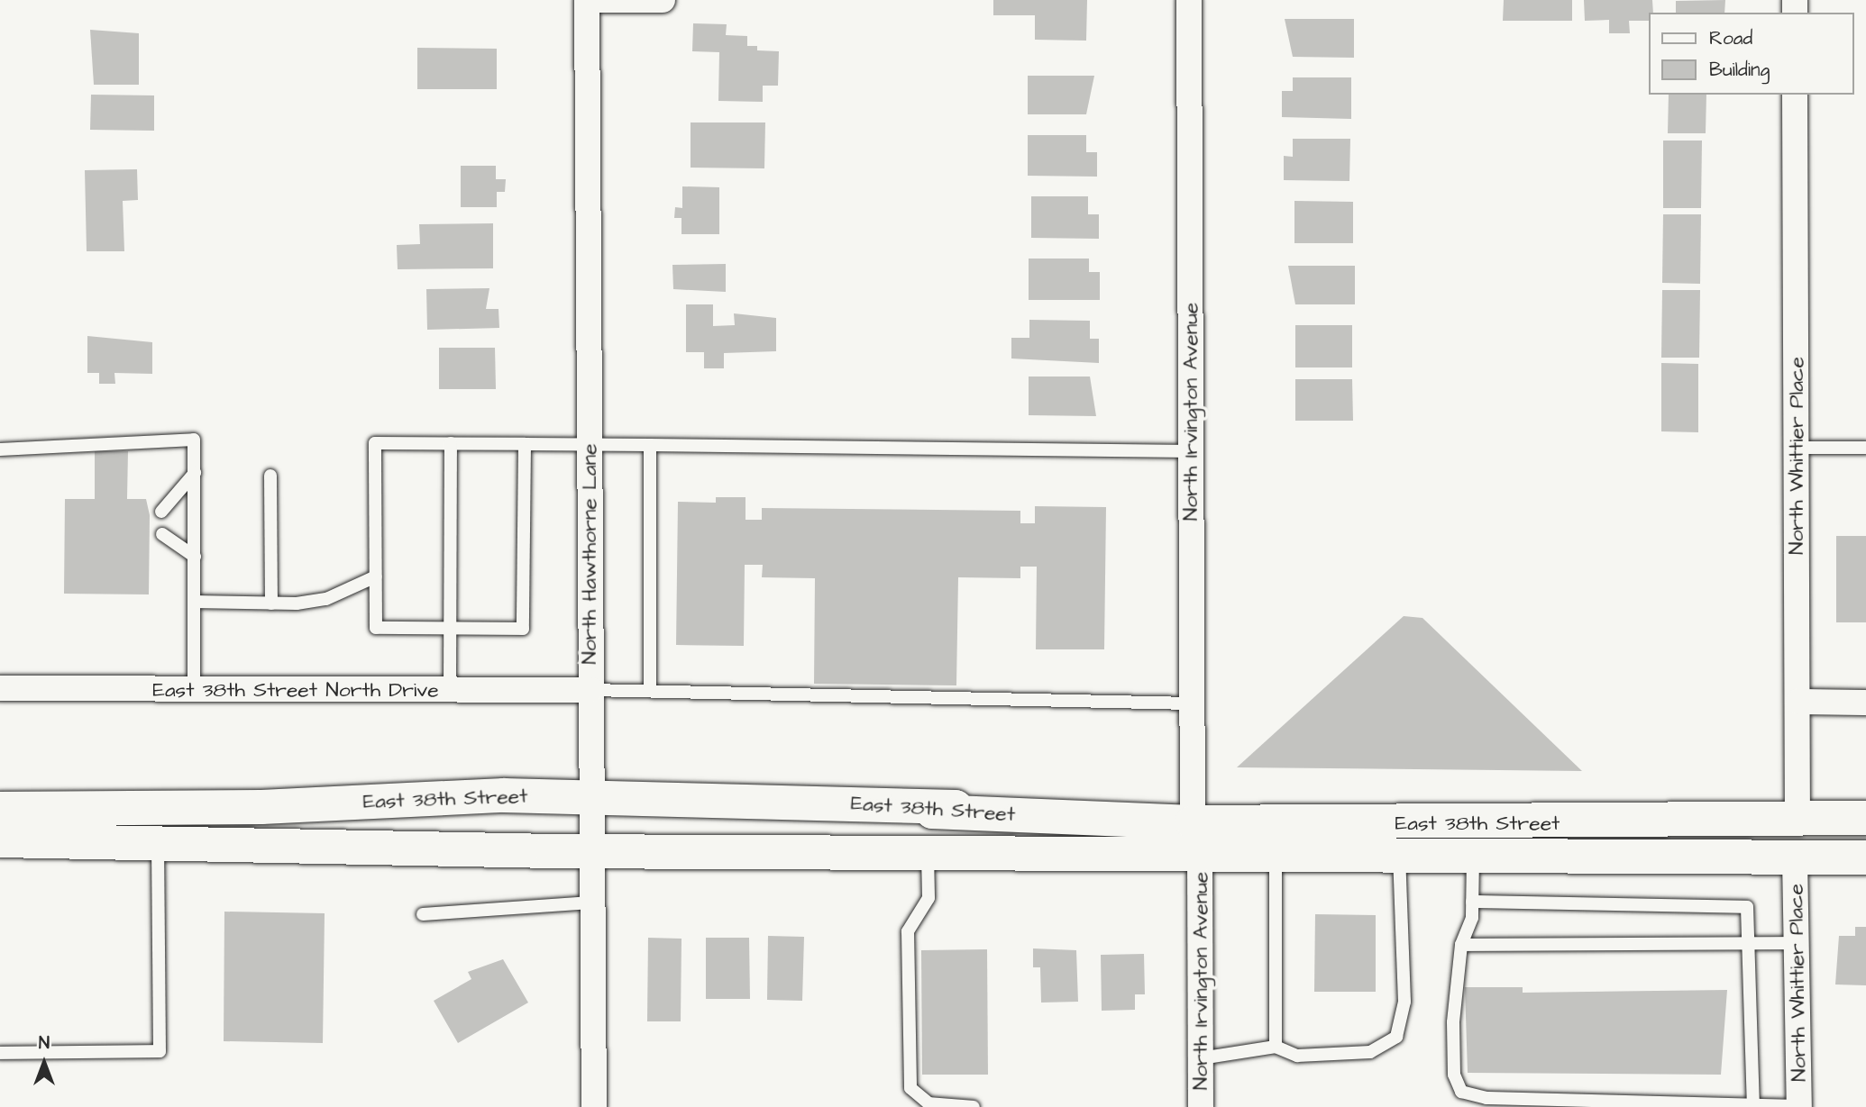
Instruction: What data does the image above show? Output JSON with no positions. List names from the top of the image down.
{
  "streets": {
    "main road": ["East 38th Street"],
    "street": [
      "North Irvington Avenue",
      "North Whittier Place",
      "North Hawthorne Lane",
      "East 38th Street North Drive"
    ]
  },
  "crossings": [
    ["North Irvington Avenue", "East 38th Street"],
    ["North Whittier Place", "East 38th Street"],
    ["North Hawthorne Lane", "East 38th Street North Drive"],
    ["North Hawthorne Lane", "East 38th Street"]
  ],
  "legend": ["Road", "Building"],
  "north": "top"
}
